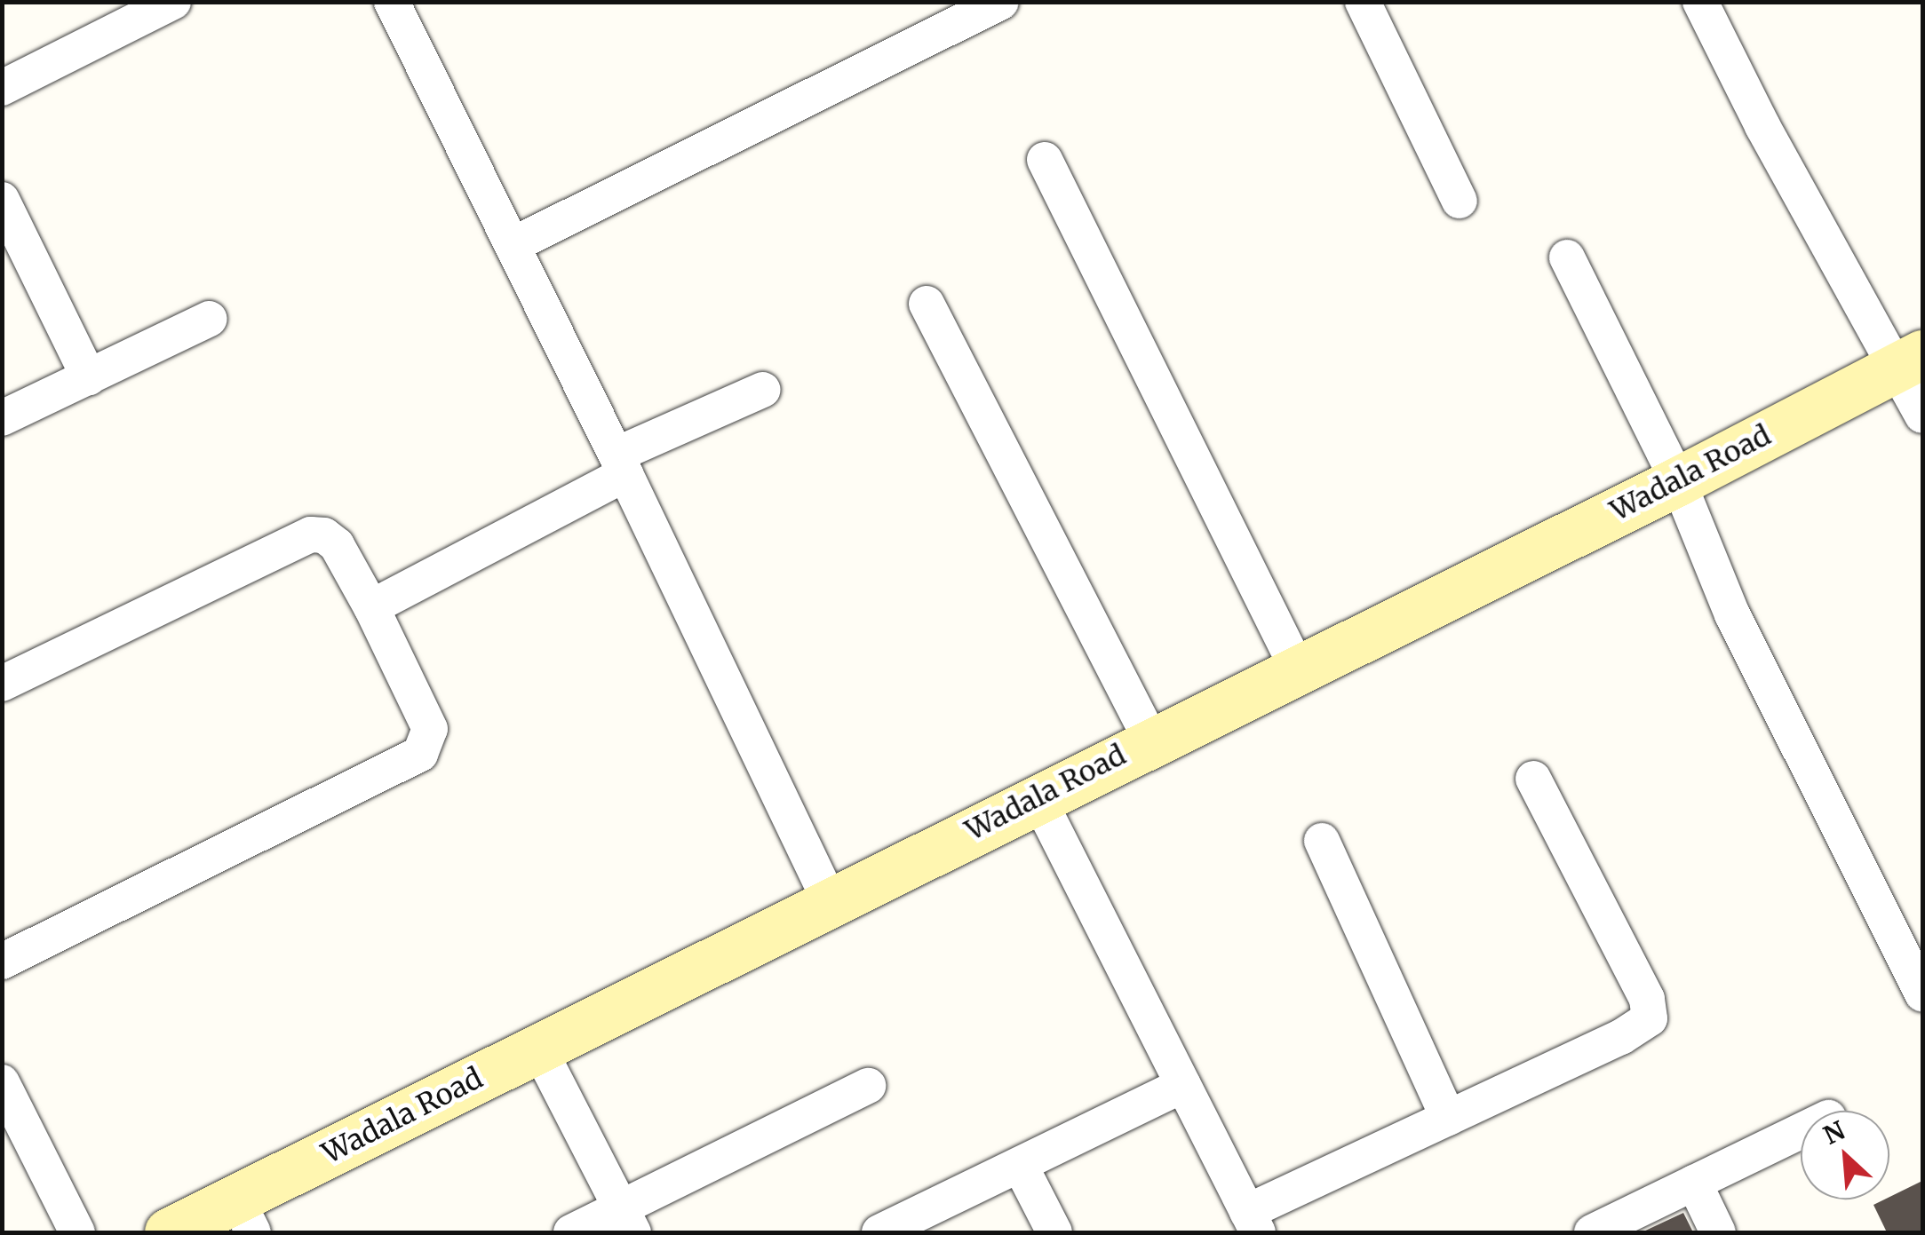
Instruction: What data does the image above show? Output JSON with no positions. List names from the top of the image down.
{
  "streets": {
    "street": ["Wadala Road"]
  },
  "north": "top left"
}
